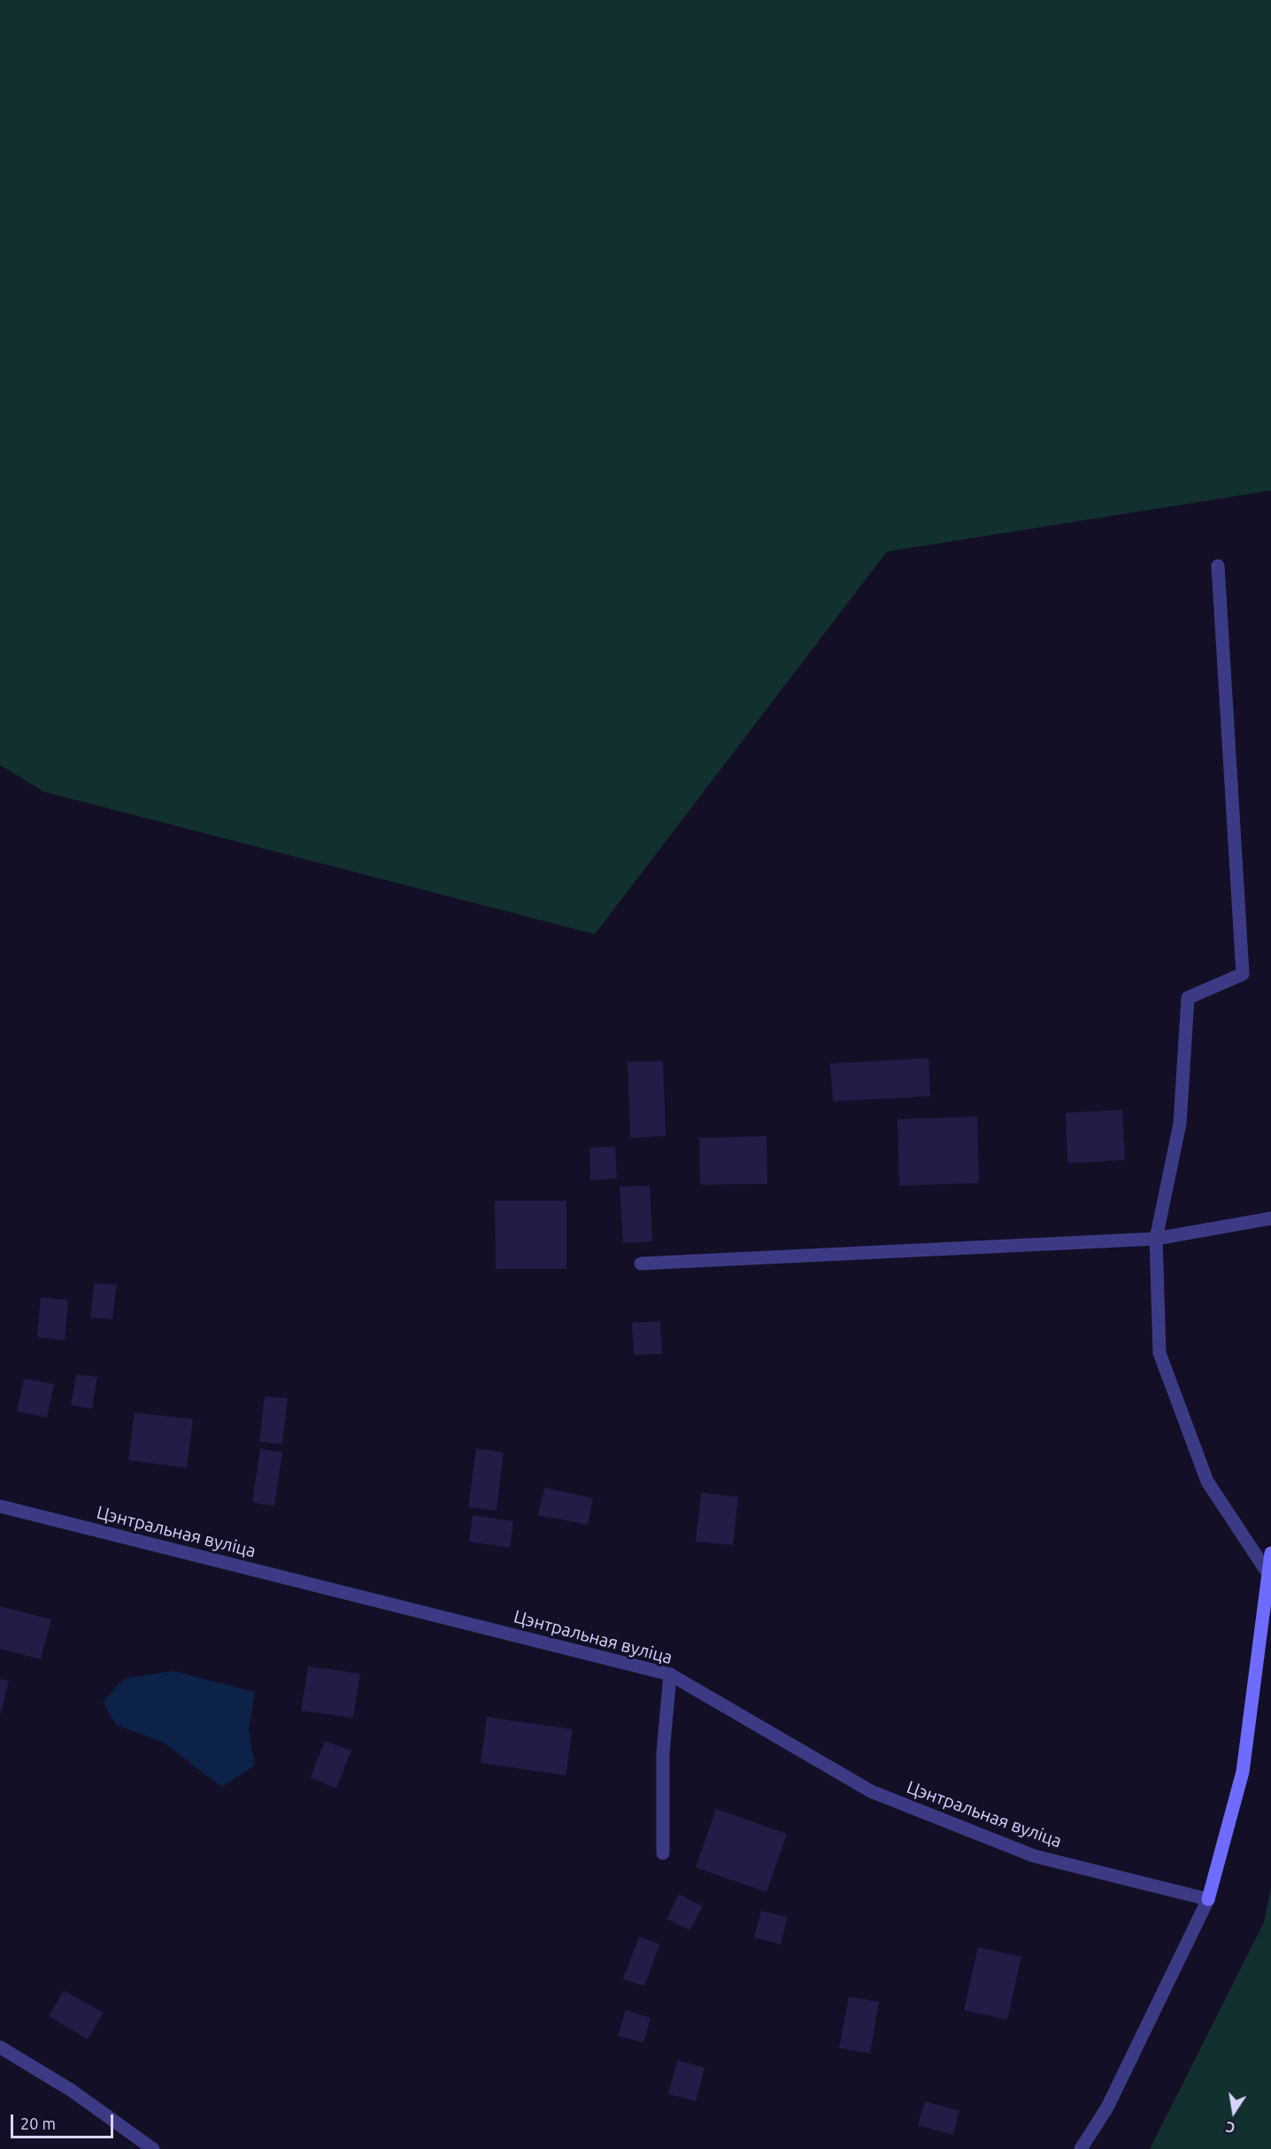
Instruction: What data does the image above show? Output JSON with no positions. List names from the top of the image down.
{
  "streets": {
    "street": ["Цэнтральная вуліца"]
  },
  "scale_bar": "20 m",
  "north": "bottom"
}
